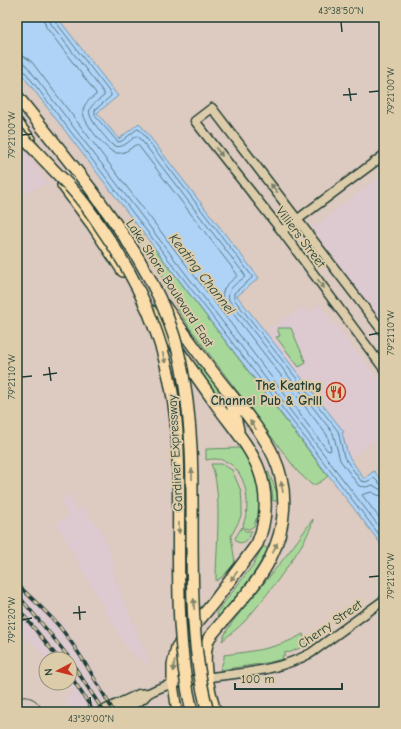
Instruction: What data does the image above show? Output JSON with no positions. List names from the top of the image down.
{
  "streets": {
    "highway": ["Lake Shore Boulevard East", "Gardiner Expressway"],
    "street": ["Villiers Street", "Cherry Street"]
  },
  "crossings": [
    ["Lake Shore Boulevard East", "Cherry Street"]
  ],
  "one_way": ["Lake Shore Boulevard East"],
  "water": ["Keating Channel"],
  "places": {
    "restaurant": ["The Keating Channel Pub & Grill"]
  },
  "scale_bar": "100 m",
  "north": "left",
  "coordinates": [
    "43°38'50\"N",
    "79°21'00\"W",
    "79°21'10\"W",
    "79°21'20\"W",
    "43°39'00\"N"
  ]
}
